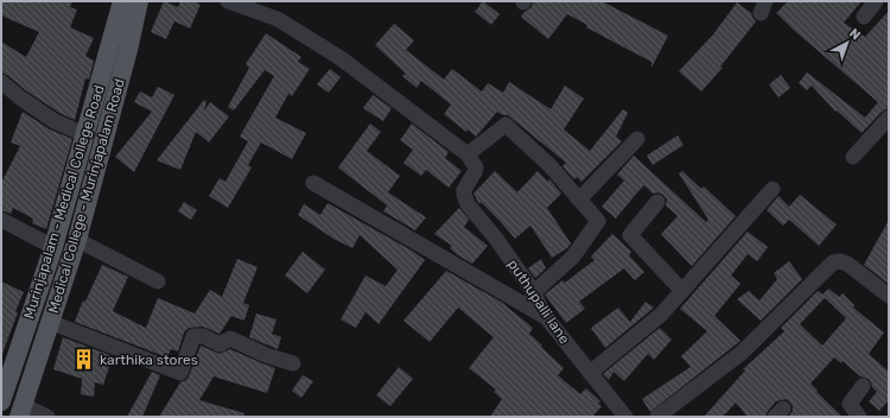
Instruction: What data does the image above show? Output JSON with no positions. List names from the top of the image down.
{
  "streets": {
    "main road": ["Medical College - Murinjapalam Road", "Murinjapalam - Medical College Road"],
    "street": ["puthupalli lane"]
  },
  "places": {
    "building": ["karthika stores"]
  },
  "north": "top right"
}
